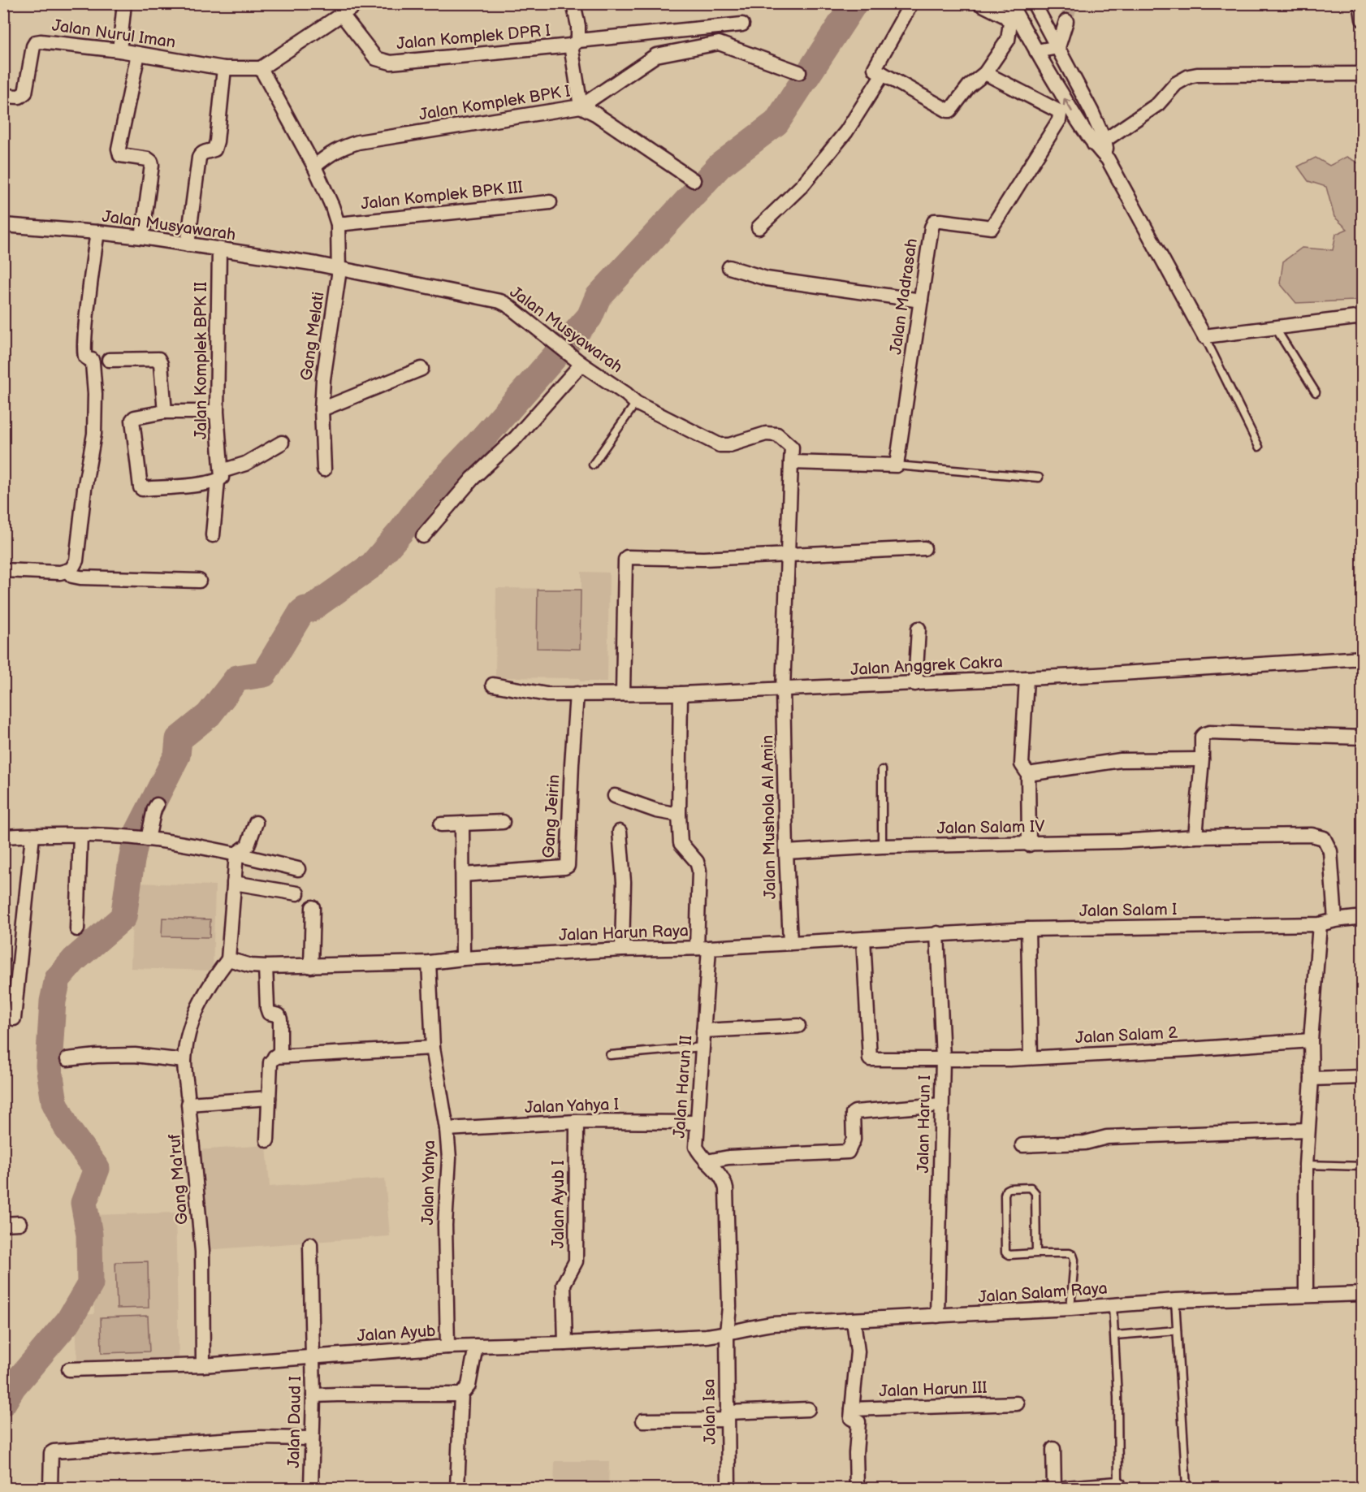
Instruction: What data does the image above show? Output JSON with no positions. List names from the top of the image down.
{
  "streets": {
    "street": [
      "Jalan Nurul Iman",
      "Jalan Komplek DPR I",
      "Jalan Komplek BPK I",
      "Jalan Komplek BPK III",
      "Jalan Musyawarah",
      "Jalan Madrasah",
      "Gang Melati",
      "Jalan Komplek BPK II",
      "Jalan Anggrek Cakra",
      "Gang Jeirin",
      "Jalan Mushola Al Amin",
      "Jalan Salam IV",
      "Jalan Salam I",
      "Jalan Harun Raya",
      "Jalan Salam 2",
      "Jalan Harun II",
      "Jalan Yahya I",
      "Jalan Harun I",
      "Gang Ma'ruf",
      "Jalan Yahya",
      "Jalan Ayub I",
      "Jalan Salam Raya",
      "Jalan Ayub",
      "Jalan Harun III",
      "Jalan Isa",
      "Jalan Daud I"
    ]
  },
  "crossings": [
    ["Jalan Komplek DPR I", "Jalan Komplek BPK I"],
    ["Jalan Musyawarah", "Gang Melati"],
    ["Jalan Musyawarah", "Jalan Komplek BPK II"],
    ["Jalan Musyawarah", "Jalan Anggrek Cakra"],
    ["Jalan Musyawarah", "Jalan Mushola Al Amin"],
    ["Jalan Anggrek Cakra", "Gang Jeirin"],
    ["Jalan Anggrek Cakra", "Jalan Mushola Al Amin"],
    ["Jalan Anggrek Cakra", "Jalan Harun II"],
    ["Jalan Mushola Al Amin", "Jalan Salam IV"],
    ["Jalan Mushola Al Amin", "Jalan Harun Raya"],
    ["Jalan Salam IV", "Jalan Salam I"],
    ["Jalan Salam I", "Jalan Harun Raya"],
    ["Jalan Salam I", "Jalan Harun I"],
    ["Jalan Harun Raya", "Jalan Salam 2"],
    ["Jalan Harun Raya", "Jalan Harun II"],
    ["Jalan Harun Raya", "Jalan Harun I"],
    ["Jalan Harun Raya", "Gang Ma'ruf"],
    ["Jalan Harun Raya", "Jalan Yahya"],
    ["Jalan Salam 2", "Jalan Harun I"],
    ["Jalan Harun II", "Jalan Yahya I"],
    ["Jalan Harun II", "Jalan Salam Raya"],
    ["Jalan Harun II", "Jalan Ayub"],
    ["Jalan Harun II", "Jalan Isa"],
    ["Jalan Yahya I", "Jalan Yahya"],
    ["Jalan Yahya I", "Jalan Ayub I"],
    ["Jalan Harun I", "Jalan Salam Raya"],
    ["Gang Ma'ruf", "Jalan Ayub"],
    ["Jalan Yahya", "Jalan Ayub"],
    ["Jalan Ayub I", "Jalan Ayub"],
    ["Jalan Salam Raya", "Jalan Ayub"],
    ["Jalan Salam Raya", "Jalan Isa"],
    ["Jalan Ayub", "Jalan Isa"],
    ["Jalan Ayub", "Jalan Daud I"]
  ]
}
